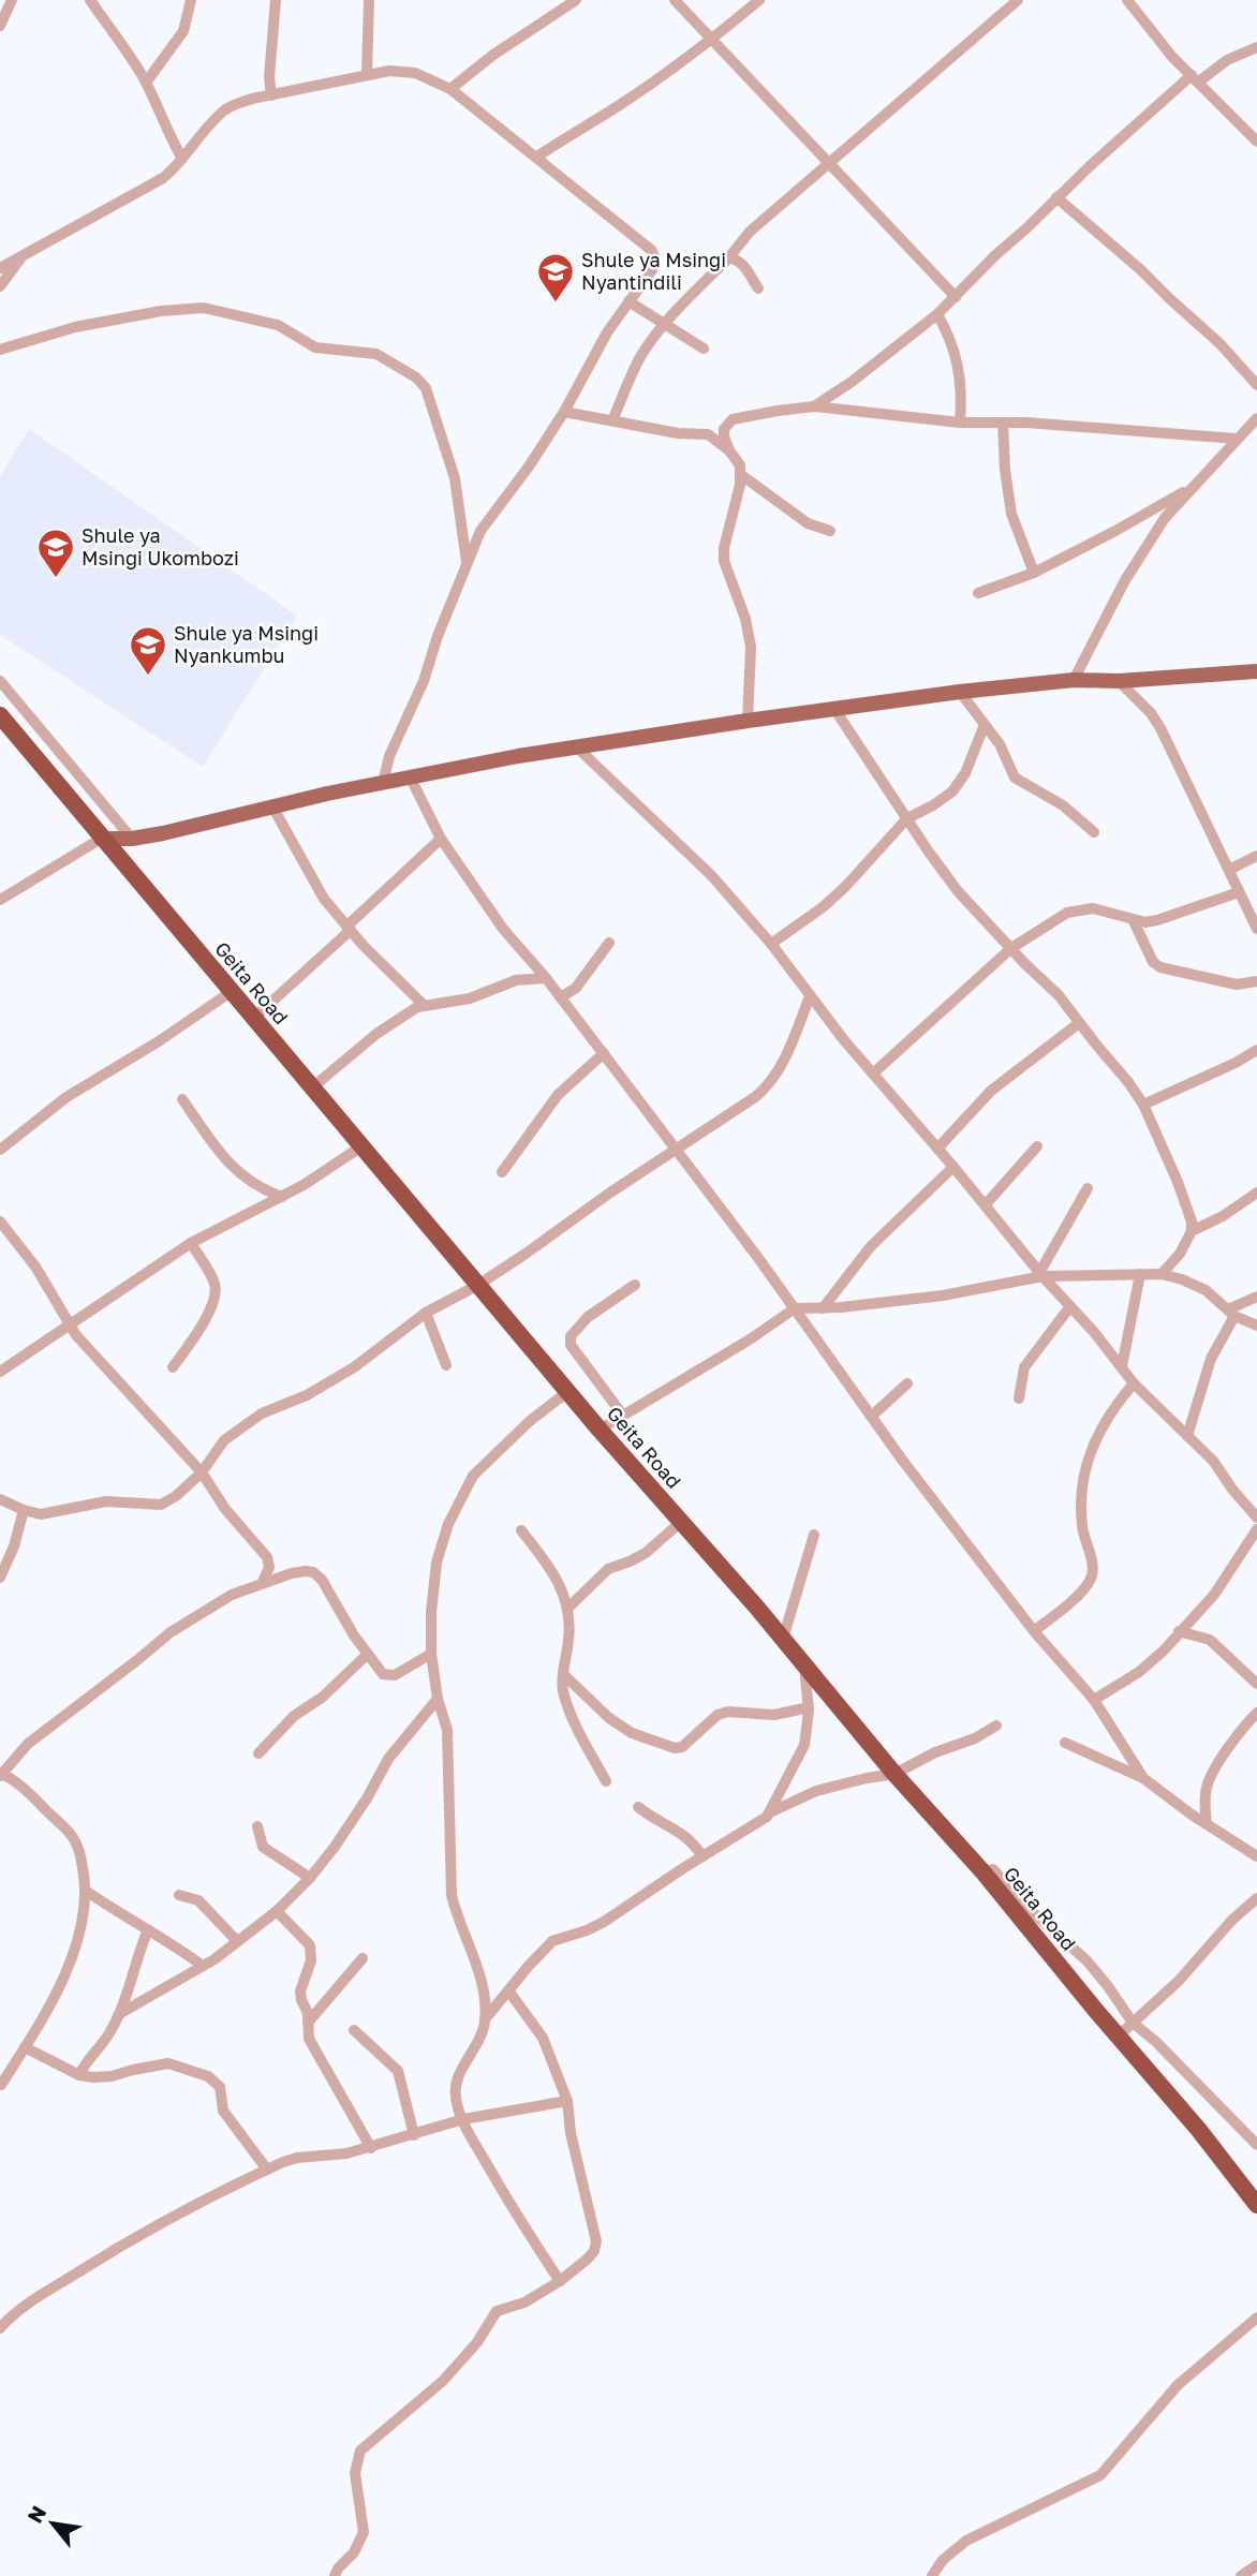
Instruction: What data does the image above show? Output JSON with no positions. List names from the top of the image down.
{
  "streets": {
    "highway": ["Geita Road"]
  },
  "places": {
    "school or university": ["Shule ya Msingi Nyantindili", "Shule ya Msingi Ukombozi", "Shule ya Msingi Nyankumbu"]
  },
  "north": "top left"
}
